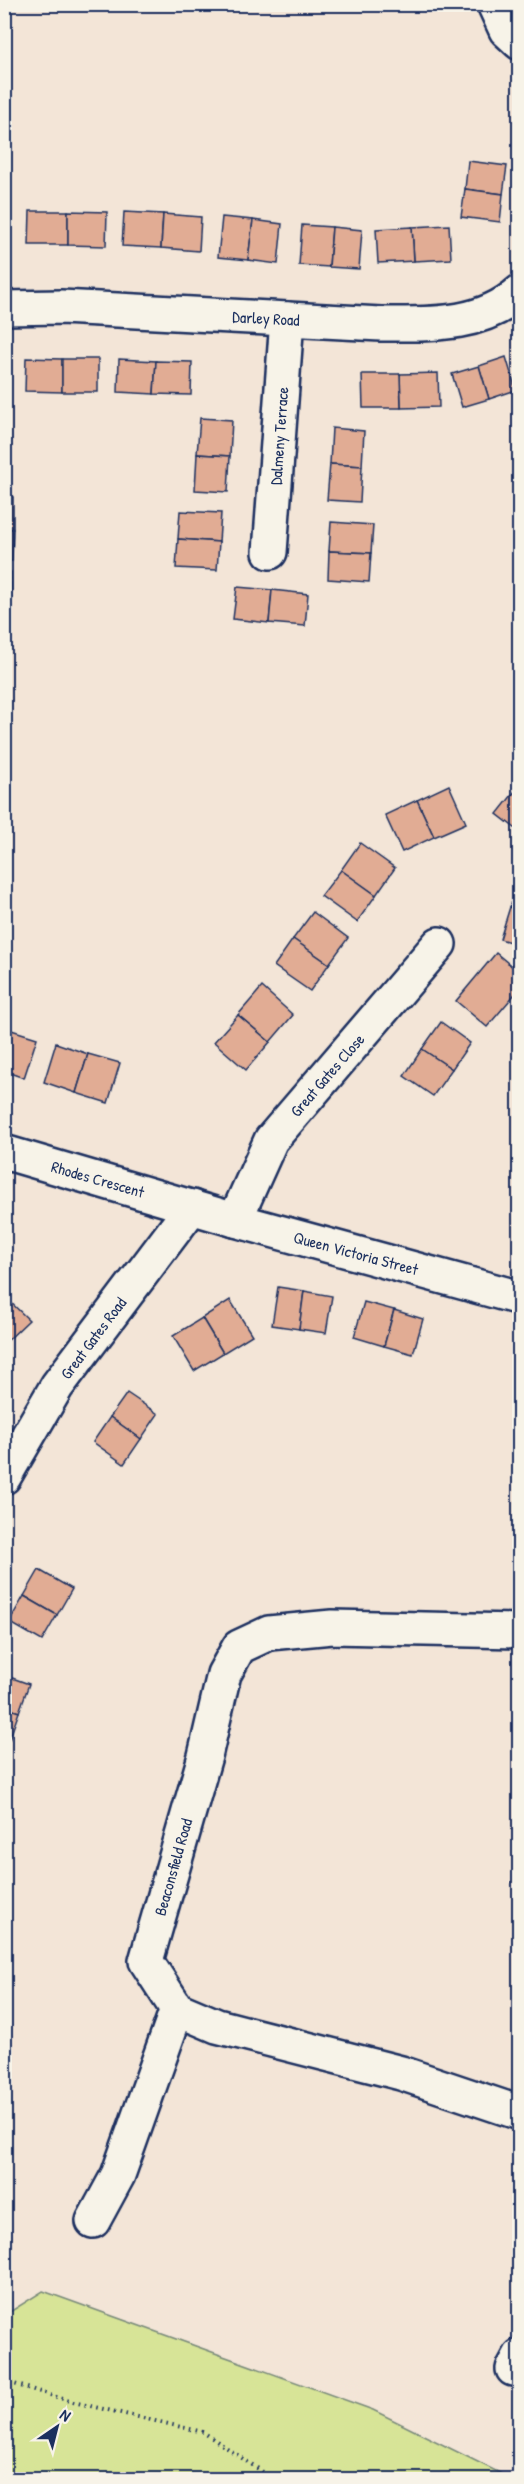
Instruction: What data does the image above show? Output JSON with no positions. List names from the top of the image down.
{
  "streets": {
    "street": [
      "Darley Road",
      "Dalmeny Terrace",
      "Great Gates Close",
      "Rhodes Crescent",
      "Queen Victoria Street",
      "Great Gates Road",
      "Beaconsfield Road"
    ]
  },
  "crossings": [
    ["Darley Road", "Dalmeny Terrace"],
    ["Great Gates Close", "Queen Victoria Street"],
    ["Rhodes Crescent", "Queen Victoria Street"],
    ["Rhodes Crescent", "Great Gates Road"],
    ["Queen Victoria Street", "Great Gates Road"]
  ],
  "north": "top right"
}
